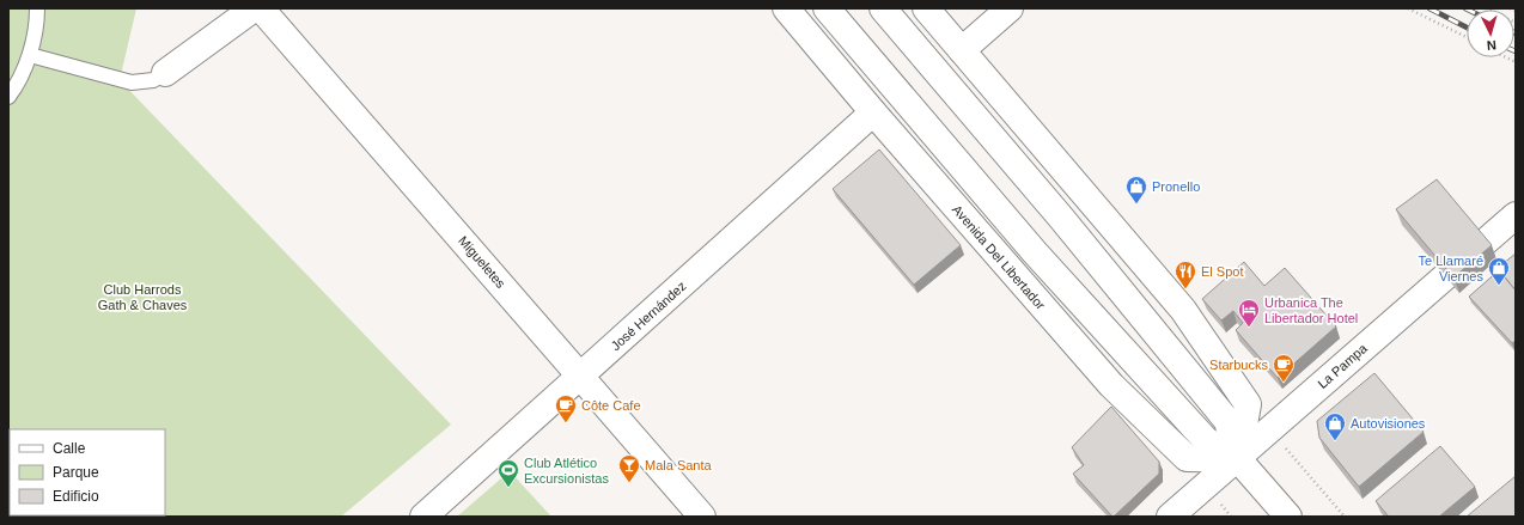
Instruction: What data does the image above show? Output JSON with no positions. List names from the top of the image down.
{
  "streets": {
    "street": [
      "Avenida Del Libertador",
      "Migueletes",
      "José Hernández",
      "La Pampa"
    ]
  },
  "crossings": [
    ["Avenida Del Libertador", "José Hernández"],
    ["Avenida Del Libertador", "La Pampa"],
    ["Migueletes", "José Hernández"]
  ],
  "parks": ["Club Harrods Gath & Chaves"],
  "places": {
    "shop": ["Pronello", "Te Llamaré Viernes", "Autovisiones"],
    "restaurant": ["El Spot"],
    "hotel": ["Urbanica The Libertador Hotel"],
    "cafe": ["Starbucks", "Côte Cafe"],
    "bar": ["Mala Santa"],
    "sports": ["Club Atlético Excursionistas"]
  },
  "legend": ["Calle", "Parque", "Edificio"],
  "north": "bottom"
}
